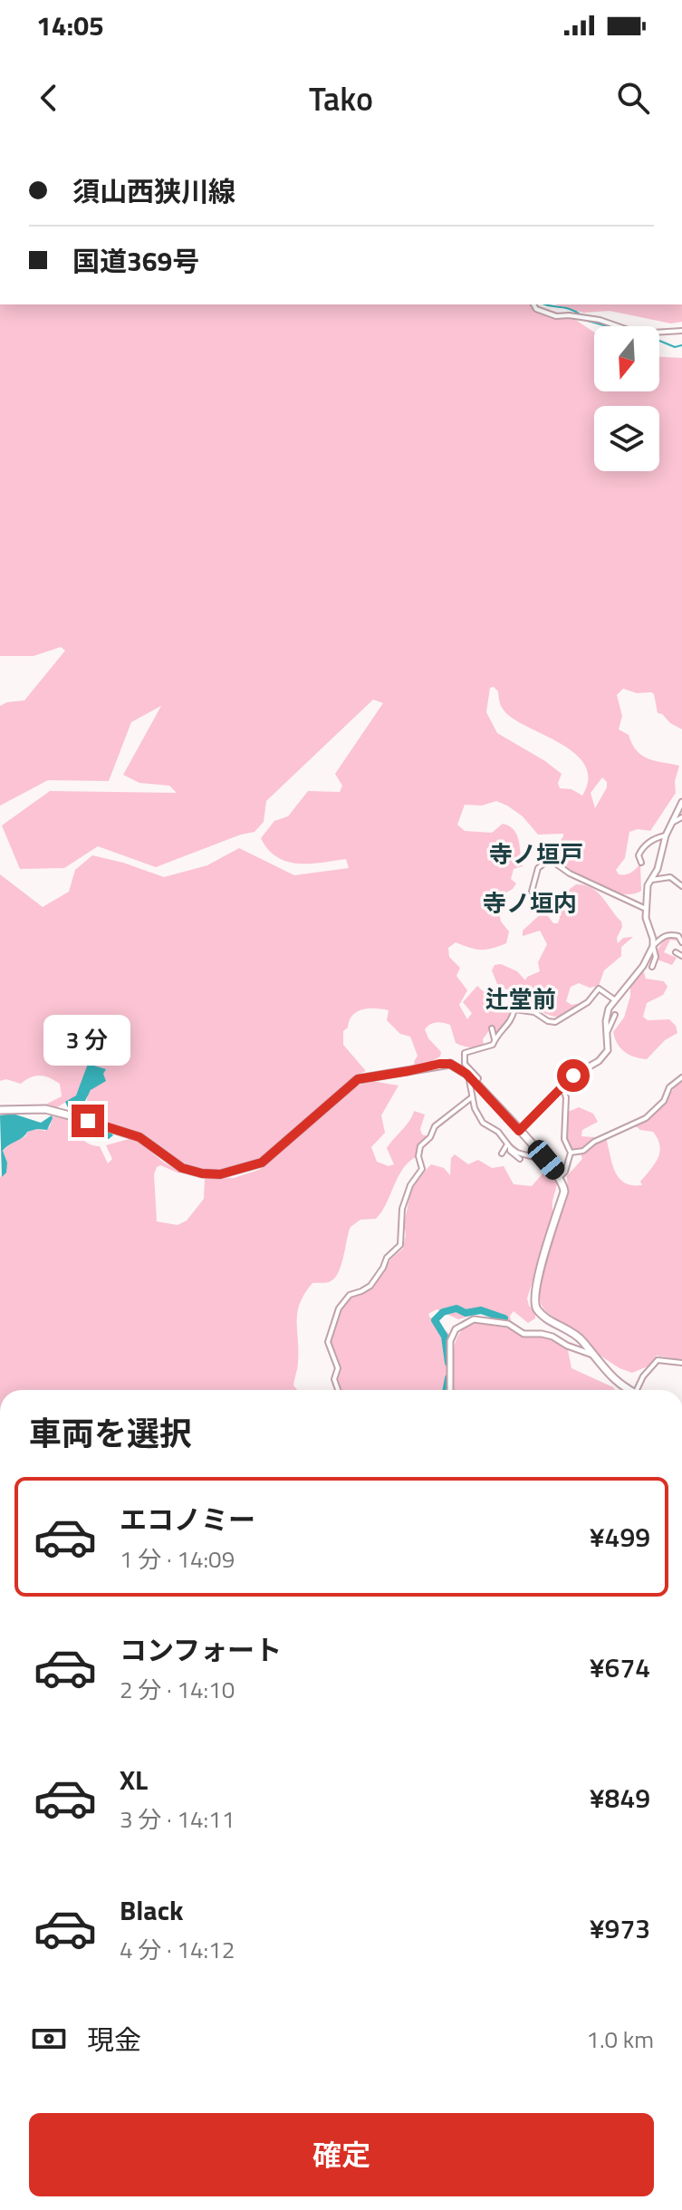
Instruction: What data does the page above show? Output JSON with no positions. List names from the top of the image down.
{
  "districts": ["寺ノ垣戸", "寺ノ垣内", "辻堂前"],
  "north": "bottom",
  "page": {
    "status": "14:05",
    "header": "Tako",
    "banner": ["須山西狭川線", "国道369号"],
    "bubble": "3 分",
    "heading": "車両を選択",
    "list": [
      {
        "name": "エコノミー",
        "note": "1 分 · 14:09",
        "value": "¥499"
      },
      {
        "name": "コンフォート",
        "note": "2 分 · 14:10",
        "value": "¥674"
      },
      {
        "name": "XL",
        "note": "3 分 · 14:11",
        "value": "¥849"
      },
      {
        "name": "Black",
        "note": "4 分 · 14:12",
        "value": "¥973"
      }
    ],
    "pay": ["現金", "1.0 km"],
    "buttons": "確定"
  }
}
